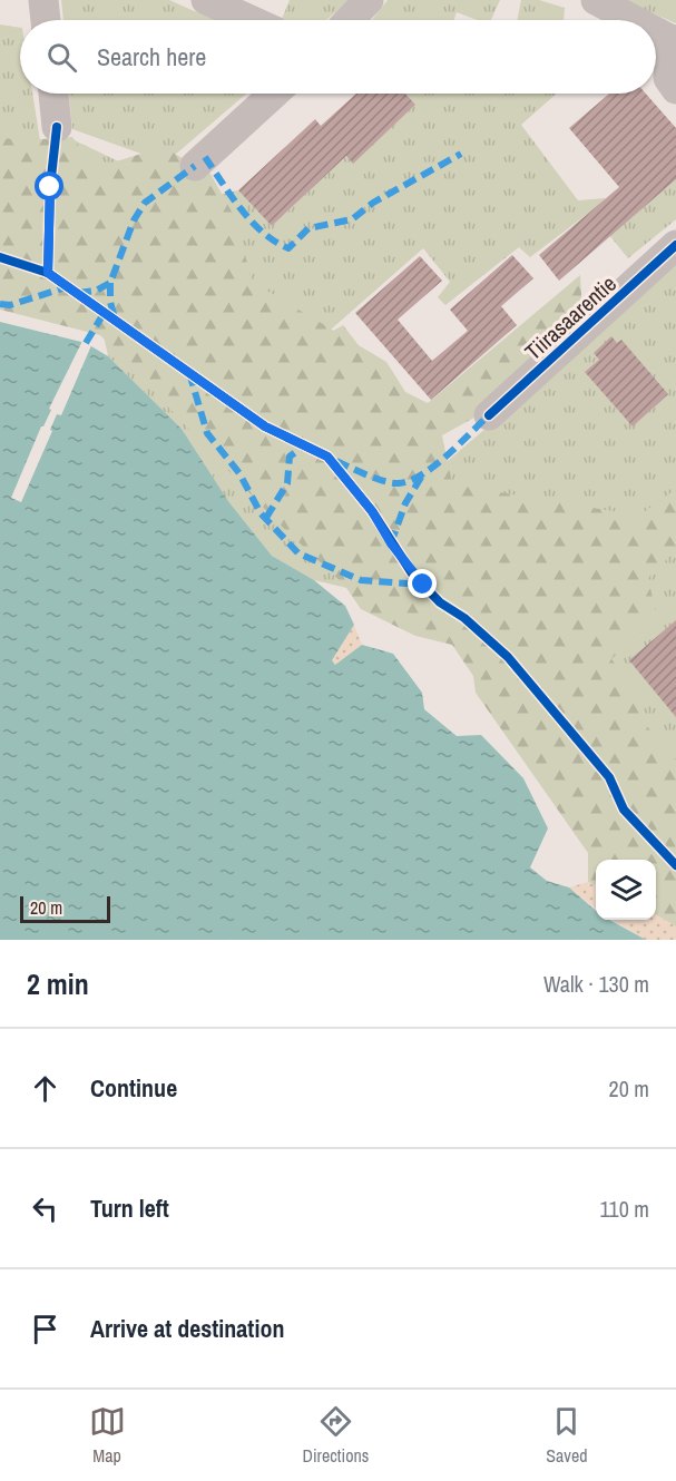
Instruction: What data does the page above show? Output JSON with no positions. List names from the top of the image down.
{
  "streets": {
    "street": ["Tiirasaarentie"]
  },
  "scale_bar": "20 m",
  "page": {
    "search": "Search here",
    "scale": "20 m",
    "heading": ["2 min", "Walk · 130 m"],
    "list": [
      ["Continue", "20 m"],
      ["Turn left", "110 m"],
      "Arrive at destination"
    ],
    "nav": ["Map", "Directions", "Saved"]
  }
}
